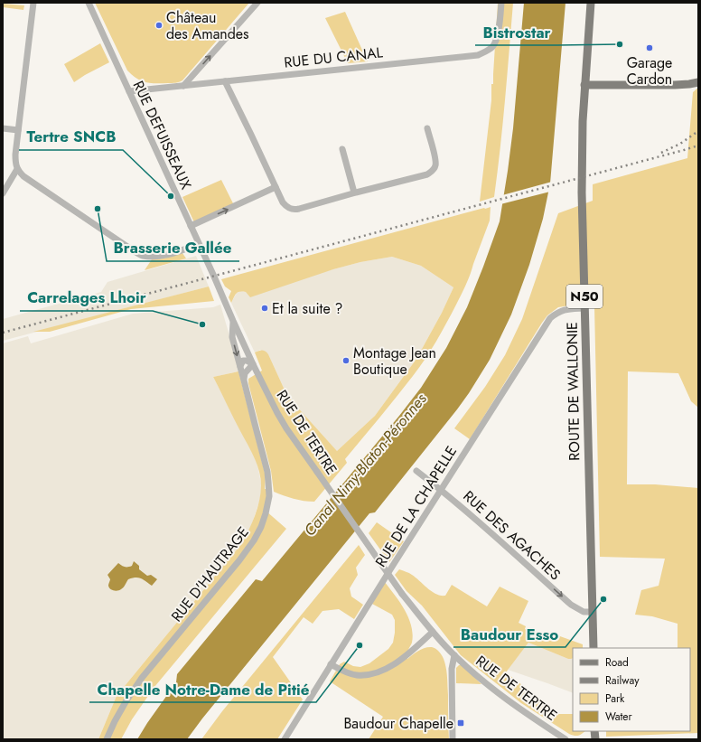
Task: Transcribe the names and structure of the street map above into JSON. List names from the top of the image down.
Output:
{
  "streets": {
    "main road": ["N50", "ROUTE DE WALLONIE"],
    "street": [
      "RUE DU CANAL",
      "RUE DEFUISSEAUX",
      "RUE DE TERTRE",
      "RUE DE LA CHAPELLE",
      "RUE DES AGACHES",
      "RUE D'HAUTRAGE"
    ]
  },
  "crossings": [
    ["RUE DU CANAL", "RUE DEFUISSEAUX"],
    ["RUE DEFUISSEAUX", "RUE DE TERTRE"],
    ["ROUTE DE WALLONIE", "RUE DE LA CHAPELLE"],
    ["ROUTE DE WALLONIE", "RUE DES AGACHES"],
    ["RUE DE TERTRE", "RUE D'HAUTRAGE"],
    ["RUE DE LA CHAPELLE", "RUE DES AGACHES"]
  ],
  "one_way": ["RUE DES AGACHES"],
  "water": ["Canal Nimy-Blaton-Péronnes"],
  "places": {
    "other": [
      "Château des Amandes",
      "Bistrostar",
      "Garage Cardon",
      "Tertre SNCB",
      "Brasserie Gallée",
      "Et la suite ?",
      "Carrelages Lhoir",
      "Montage Jean Boutique",
      "Baudour Esso",
      "Chapelle Notre-Dame de Pitié"
    ],
    "transit": ["Baudour Chapelle"]
  },
  "legend": [
    "Road",
    "Railway",
    "Park",
    "Water"
  ]
}
